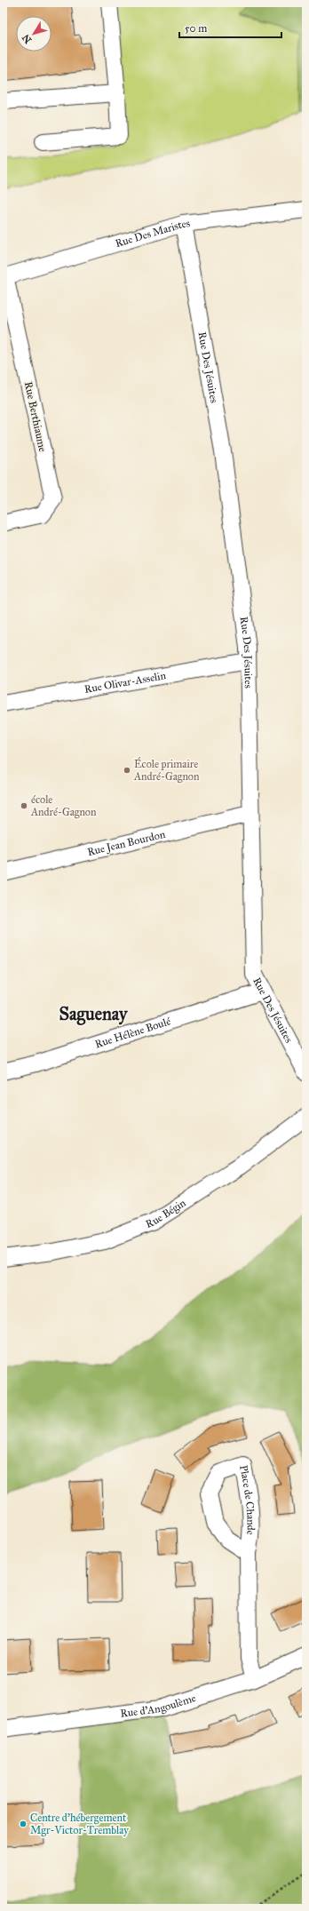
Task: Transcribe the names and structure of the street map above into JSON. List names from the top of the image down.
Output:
{
  "streets": {
    "street": [
      "Rue Des Maristes",
      "Rue Des Jésuites",
      "Rue Berthiaume",
      "Rue Olivar-Asselin",
      "Rue Jean Bourdon",
      "Rue Hélène Boulé",
      "Rue Bégin",
      "Place de Chande",
      "Rue d'Angoulème"
    ]
  },
  "crossings": [
    ["Rue Des Maristes", "Rue Des Jésuites"],
    ["Rue Des Maristes", "Rue Berthiaume"],
    ["Rue Des Jésuites", "Rue Olivar-Asselin"],
    ["Rue Des Jésuites", "Rue Jean Bourdon"],
    ["Rue Des Jésuites", "Rue Hélène Boulé"],
    ["Place de Chande", "Rue d'Angoulème"]
  ],
  "districts": ["Saguenay"],
  "places": ["École primaire André-Gagnon", "école André-Gagnon", "Centre d'hébergement Mgr-Victor-Tremblay"],
  "scale_bar": "50 m",
  "north": "bottom left"
}
